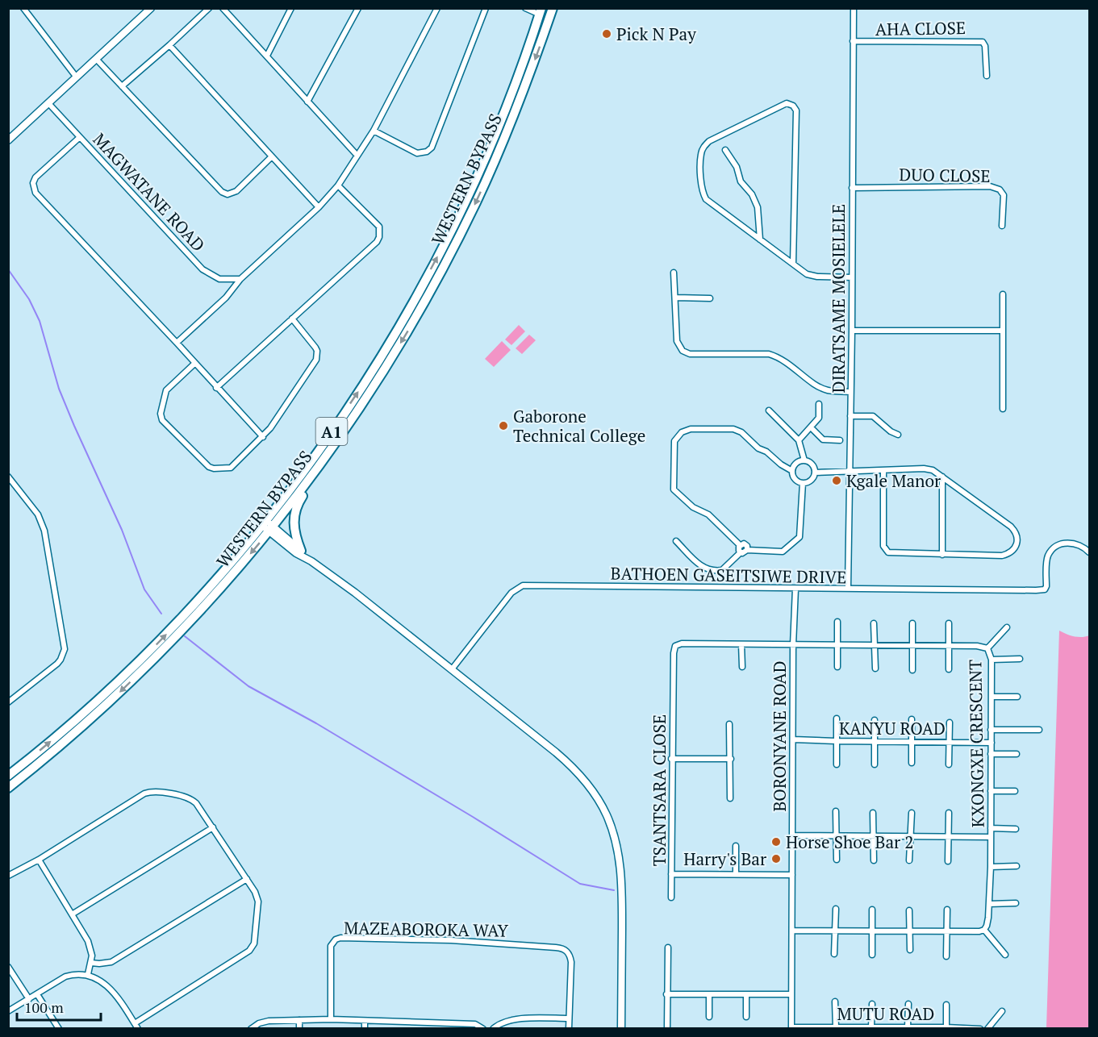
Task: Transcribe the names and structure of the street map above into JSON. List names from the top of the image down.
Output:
{
  "streets": {
    "highway": ["WESTERN BYPASS", "A1"],
    "street": [
      "AHA CLOSE",
      "DUO CLOSE",
      "MAGWATANE ROAD",
      "DIRATSAME MOSIELELE",
      "BATHOEN GASEITSIWE DRIVE",
      "KANYU ROAD",
      "BORONYANE ROAD",
      "KXONGXE CRESCENT",
      "TSANTSARA CLOSE",
      "MAZEABOROKA WAY",
      "MUTU ROAD"
    ]
  },
  "crossings": [
    ["AHA CLOSE", "DIRATSAME MOSIELELE"],
    ["DUO CLOSE", "DIRATSAME MOSIELELE"],
    ["DIRATSAME MOSIELELE", "BATHOEN GASEITSIWE DRIVE"],
    ["BATHOEN GASEITSIWE DRIVE", "BORONYANE ROAD"],
    ["KANYU ROAD", "BORONYANE ROAD"],
    ["KANYU ROAD", "KXONGXE CRESCENT"],
    ["BORONYANE ROAD", "KXONGXE CRESCENT"],
    ["BORONYANE ROAD", "TSANTSARA CLOSE"],
    ["BORONYANE ROAD", "MUTU ROAD"],
    ["KXONGXE CRESCENT", "TSANTSARA CLOSE"]
  ],
  "places": [
    "Pick N Pay",
    "Gaborone Technical College",
    "Kgale Manor",
    "Horse Shoe Bar 2",
    "Harry's Bar"
  ],
  "scale_bar": "100 m"
}
